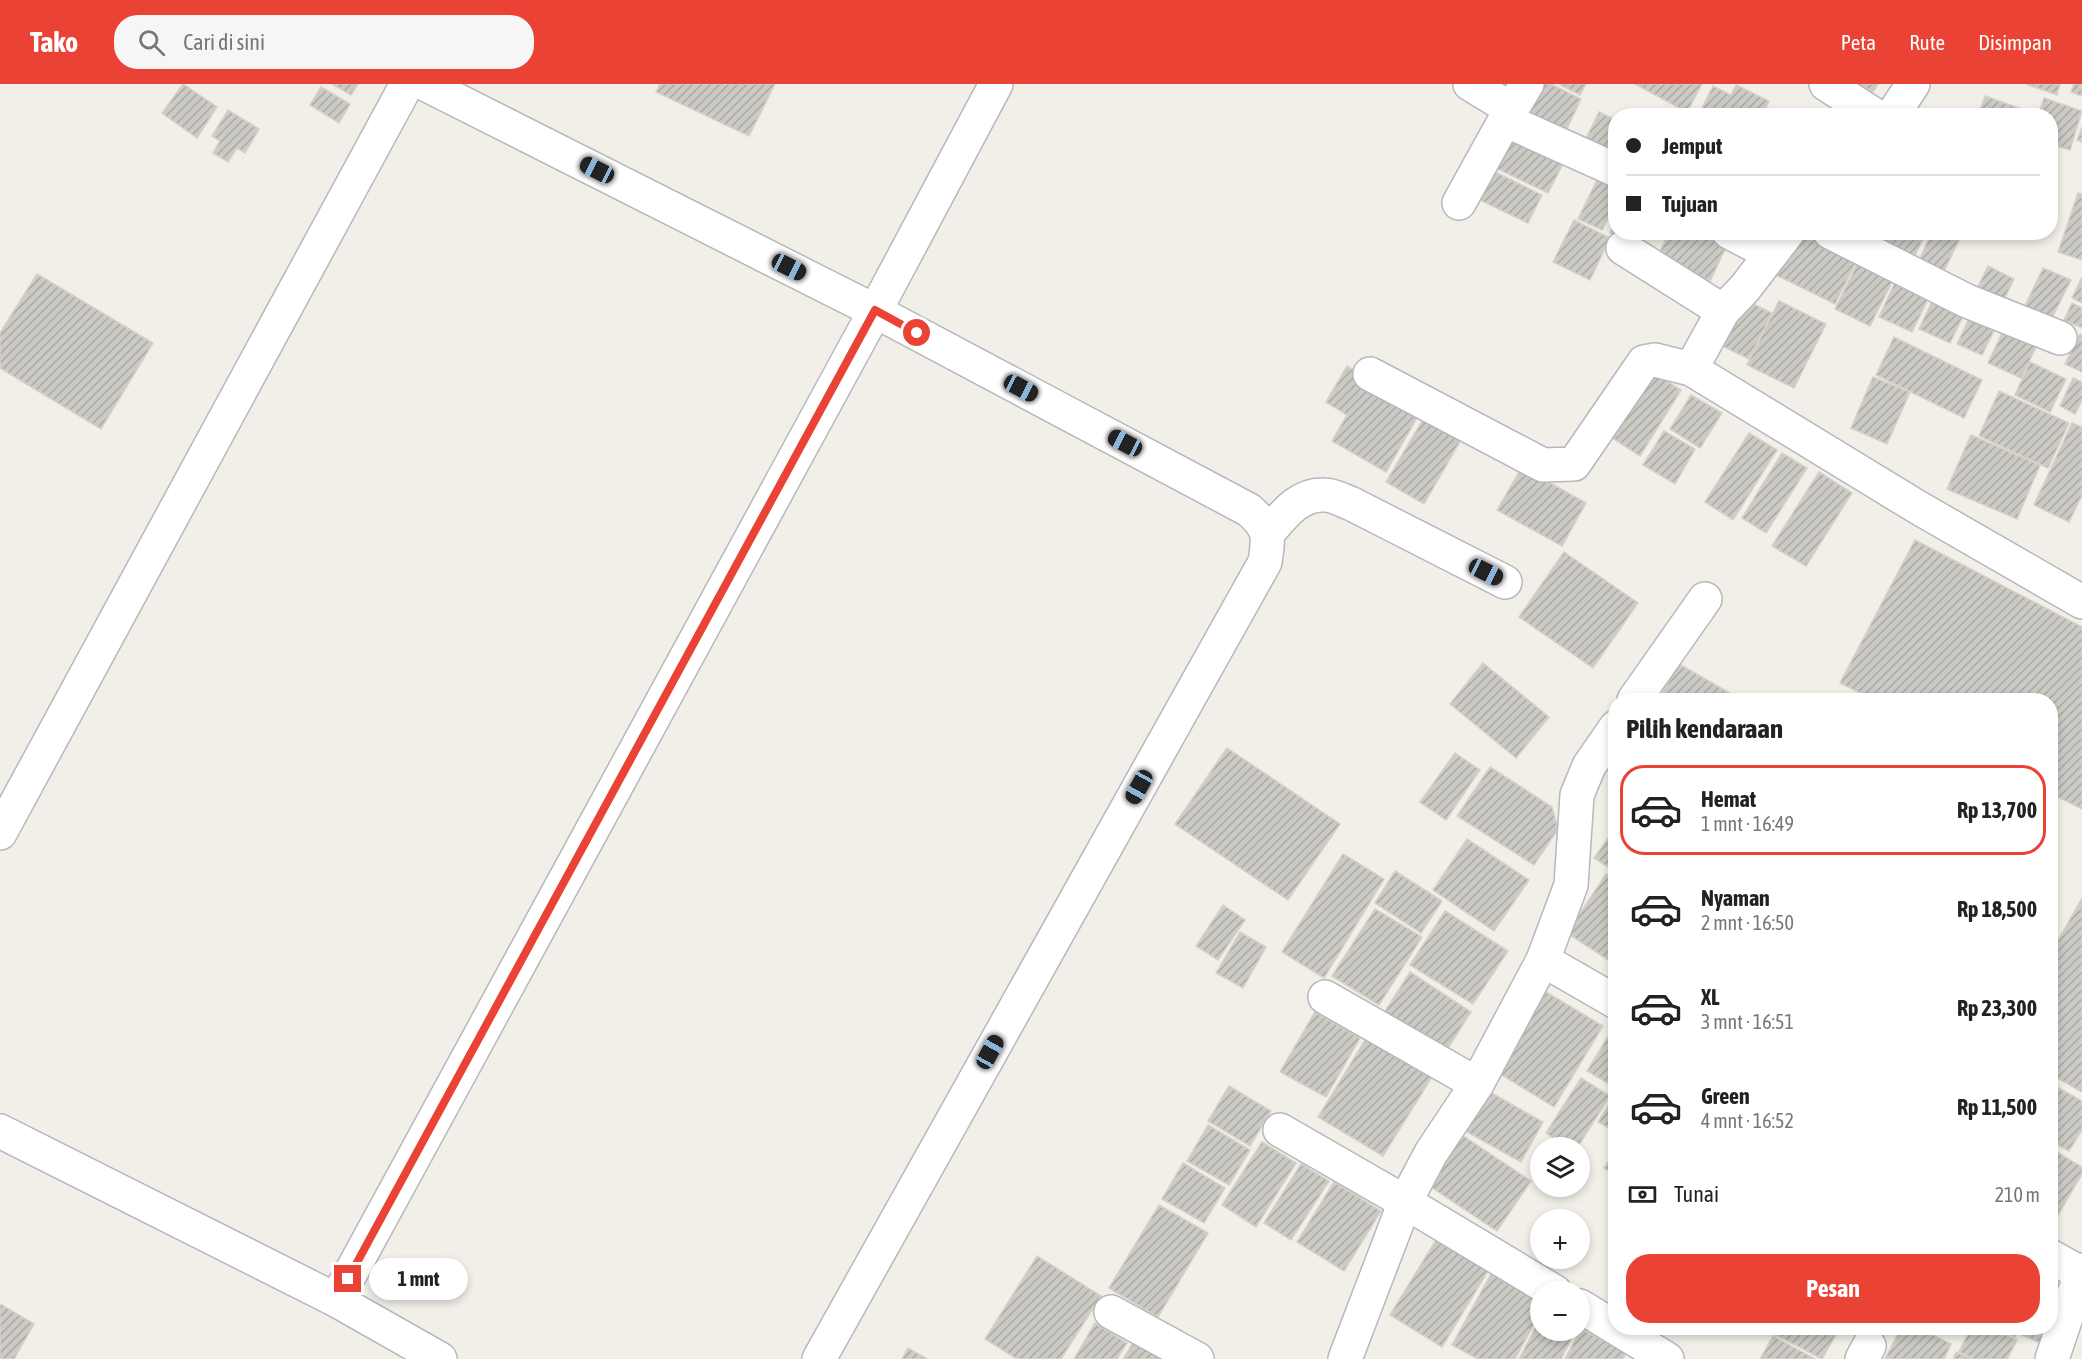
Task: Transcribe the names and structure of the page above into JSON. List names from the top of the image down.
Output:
{
  "page": {
    "header": "Tako",
    "search": "Cari di sini",
    "nav": ["Peta", "Rute", "Disimpan"],
    "banner": ["Jemput", "Tujuan"],
    "heading": "Pilih kendaraan",
    "list": [
      {
        "name": "Hemat",
        "note": "1 mnt · 16:49",
        "value": "Rp 13,700"
      },
      {
        "name": "Nyaman",
        "note": "2 mnt · 16:50",
        "value": "Rp 18,500"
      },
      {
        "name": "XL",
        "note": "3 mnt · 16:51",
        "value": "Rp 23,300"
      },
      {
        "name": "Green",
        "note": "4 mnt · 16:52",
        "value": "Rp 11,500"
      }
    ],
    "map_buttons": ["+", "−"],
    "pay": ["Tunai", "210 m"],
    "buttons": "Pesan",
    "bubble": "1 mnt"
  }
}
